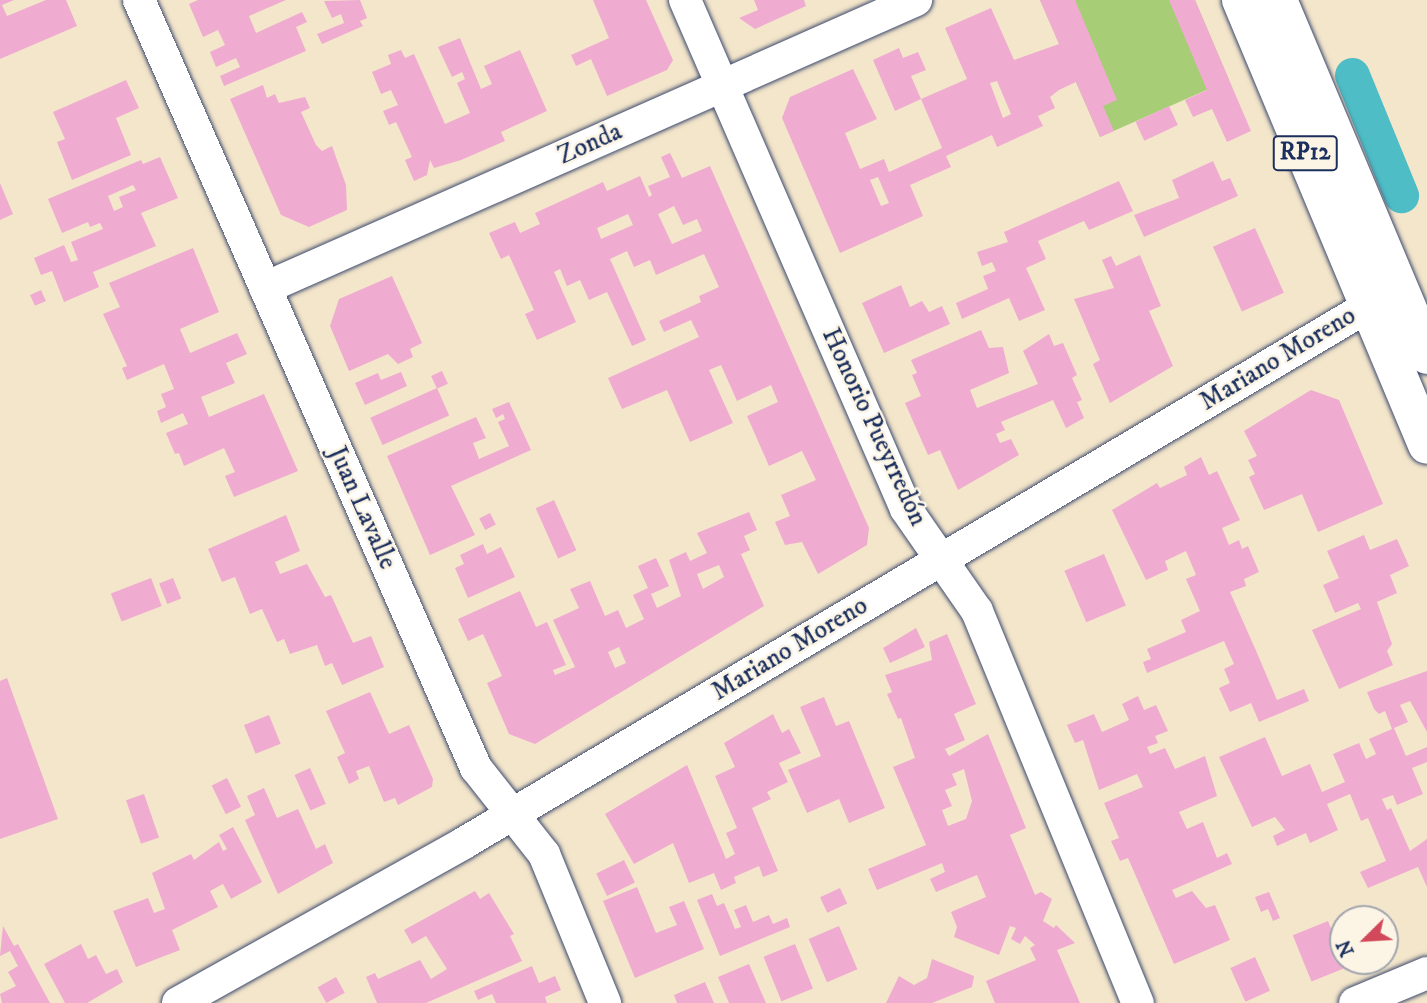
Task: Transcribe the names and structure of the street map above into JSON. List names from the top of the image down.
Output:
{
  "streets": {
    "main road": ["RP12"],
    "street": [
      "Zonda",
      "Mariano Moreno",
      "Honorio Pueyrredón",
      "Juan Lavalle"
    ]
  },
  "crossings": [
    ["Zonda", "Honorio Pueyrredón"],
    ["Zonda", "Juan Lavalle"],
    ["RP12", "Mariano Moreno"],
    ["Mariano Moreno", "Honorio Pueyrredón"],
    ["Mariano Moreno", "Juan Lavalle"]
  ],
  "north": "bottom left"
}
